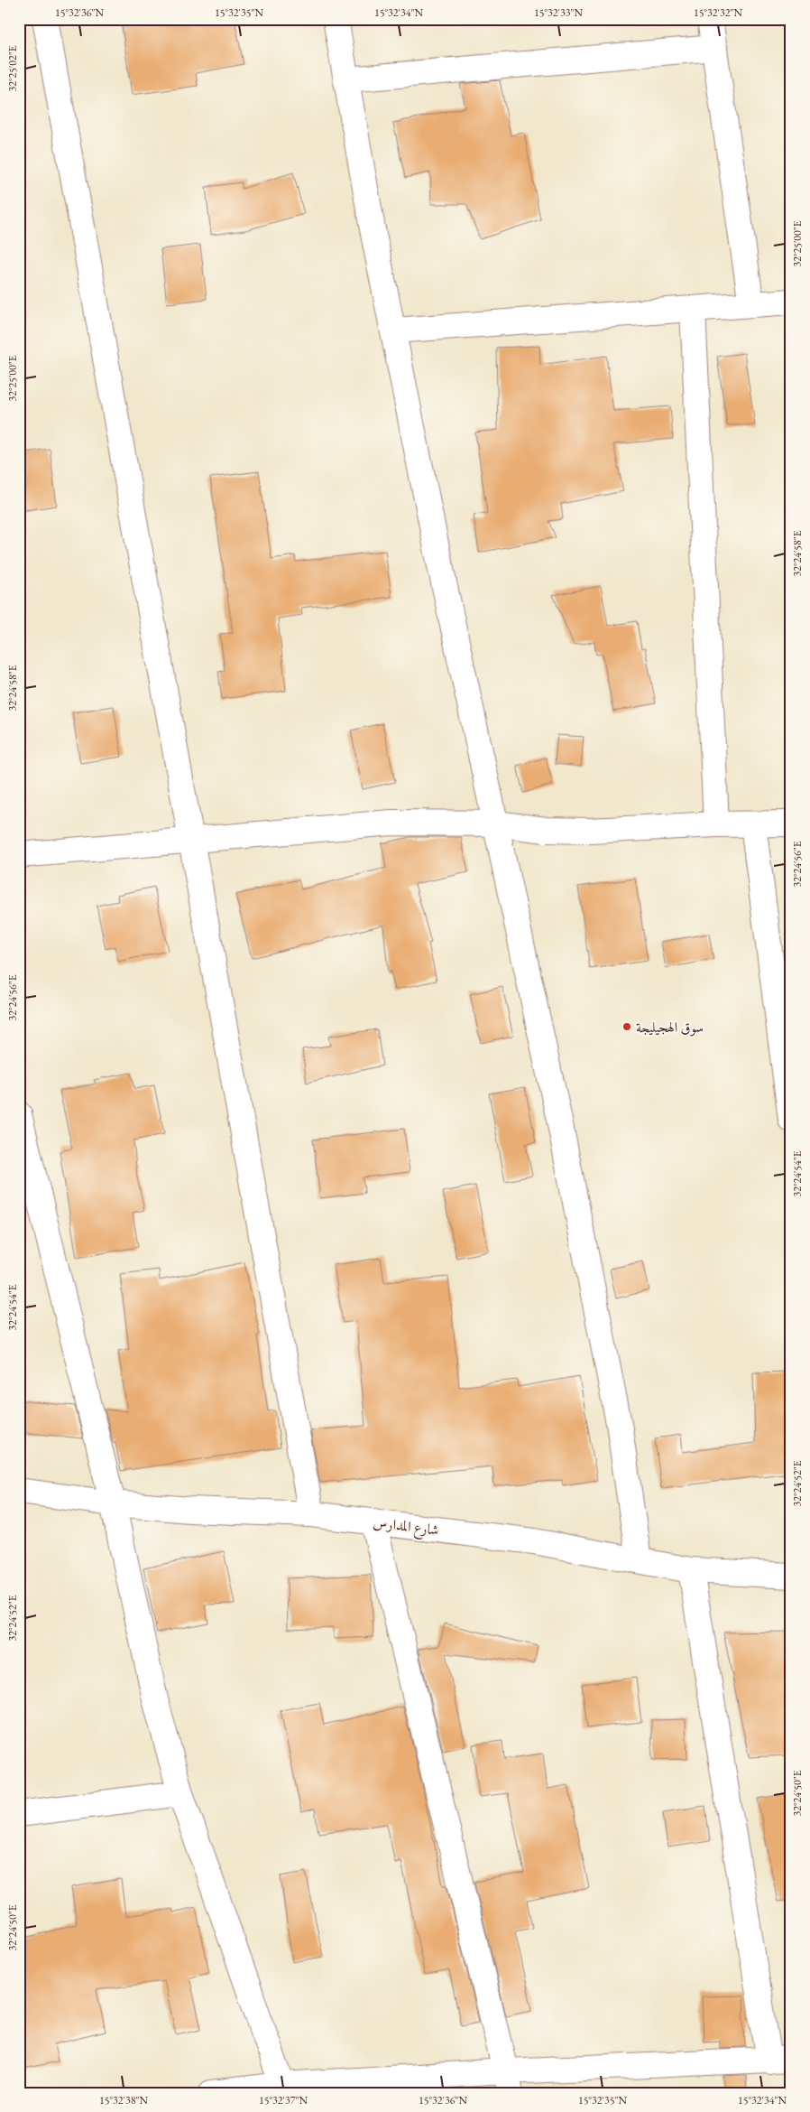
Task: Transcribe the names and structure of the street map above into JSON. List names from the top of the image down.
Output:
{
  "streets": {
    "street": ["شارع المدارس"]
  },
  "places": ["سوق الهجيليجة"],
  "coordinates": [
    "15°32'36\"N",
    "15°32'35\"N",
    "15°32'34\"N",
    "15°32'33\"N",
    "15°32'32\"N",
    "32°25'02\"E",
    "32°25'00\"E",
    "32°24'58\"E",
    "32°24'56\"E",
    "32°24'54\"E",
    "32°24'52\"E",
    "32°24'50\"E",
    "15°32'38\"N",
    "15°32'37\"N"
  ]
}
